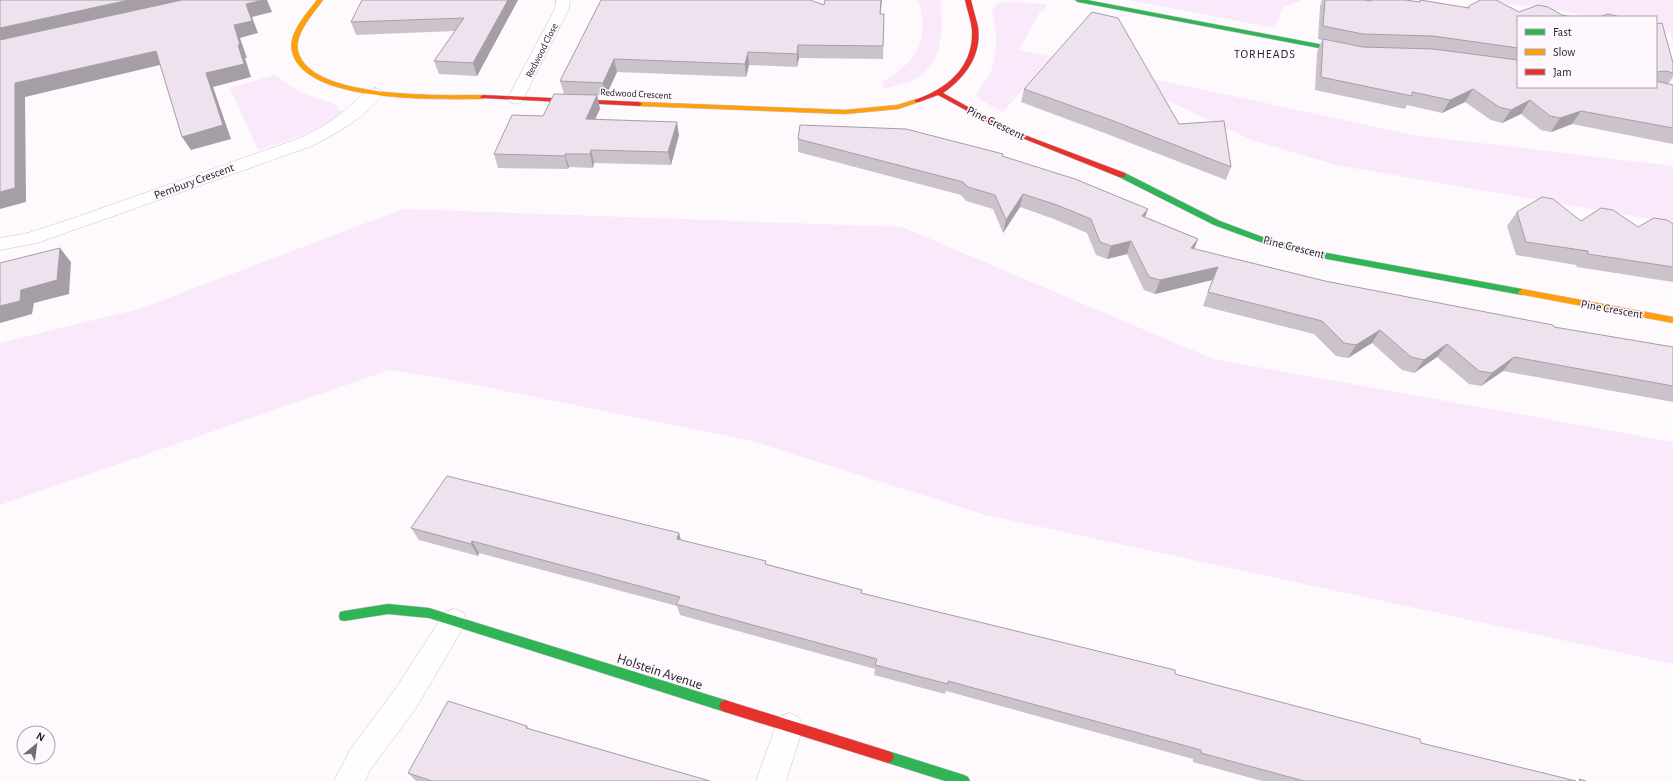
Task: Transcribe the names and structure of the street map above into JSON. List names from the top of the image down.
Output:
{
  "streets": {
    "street": [
      "Redwood Close",
      "Redwood Crescent",
      "Pine Crescent",
      "Pembury Crescent",
      "Holstein Avenue"
    ]
  },
  "crossings": [
    ["Redwood Close", "Redwood Crescent"],
    ["Redwood Crescent", "Pine Crescent"],
    ["Redwood Crescent", "Pembury Crescent"]
  ],
  "districts": ["TORHEADS"],
  "legend": ["Fast", "Slow", "Jam"],
  "north": "top right"
}
